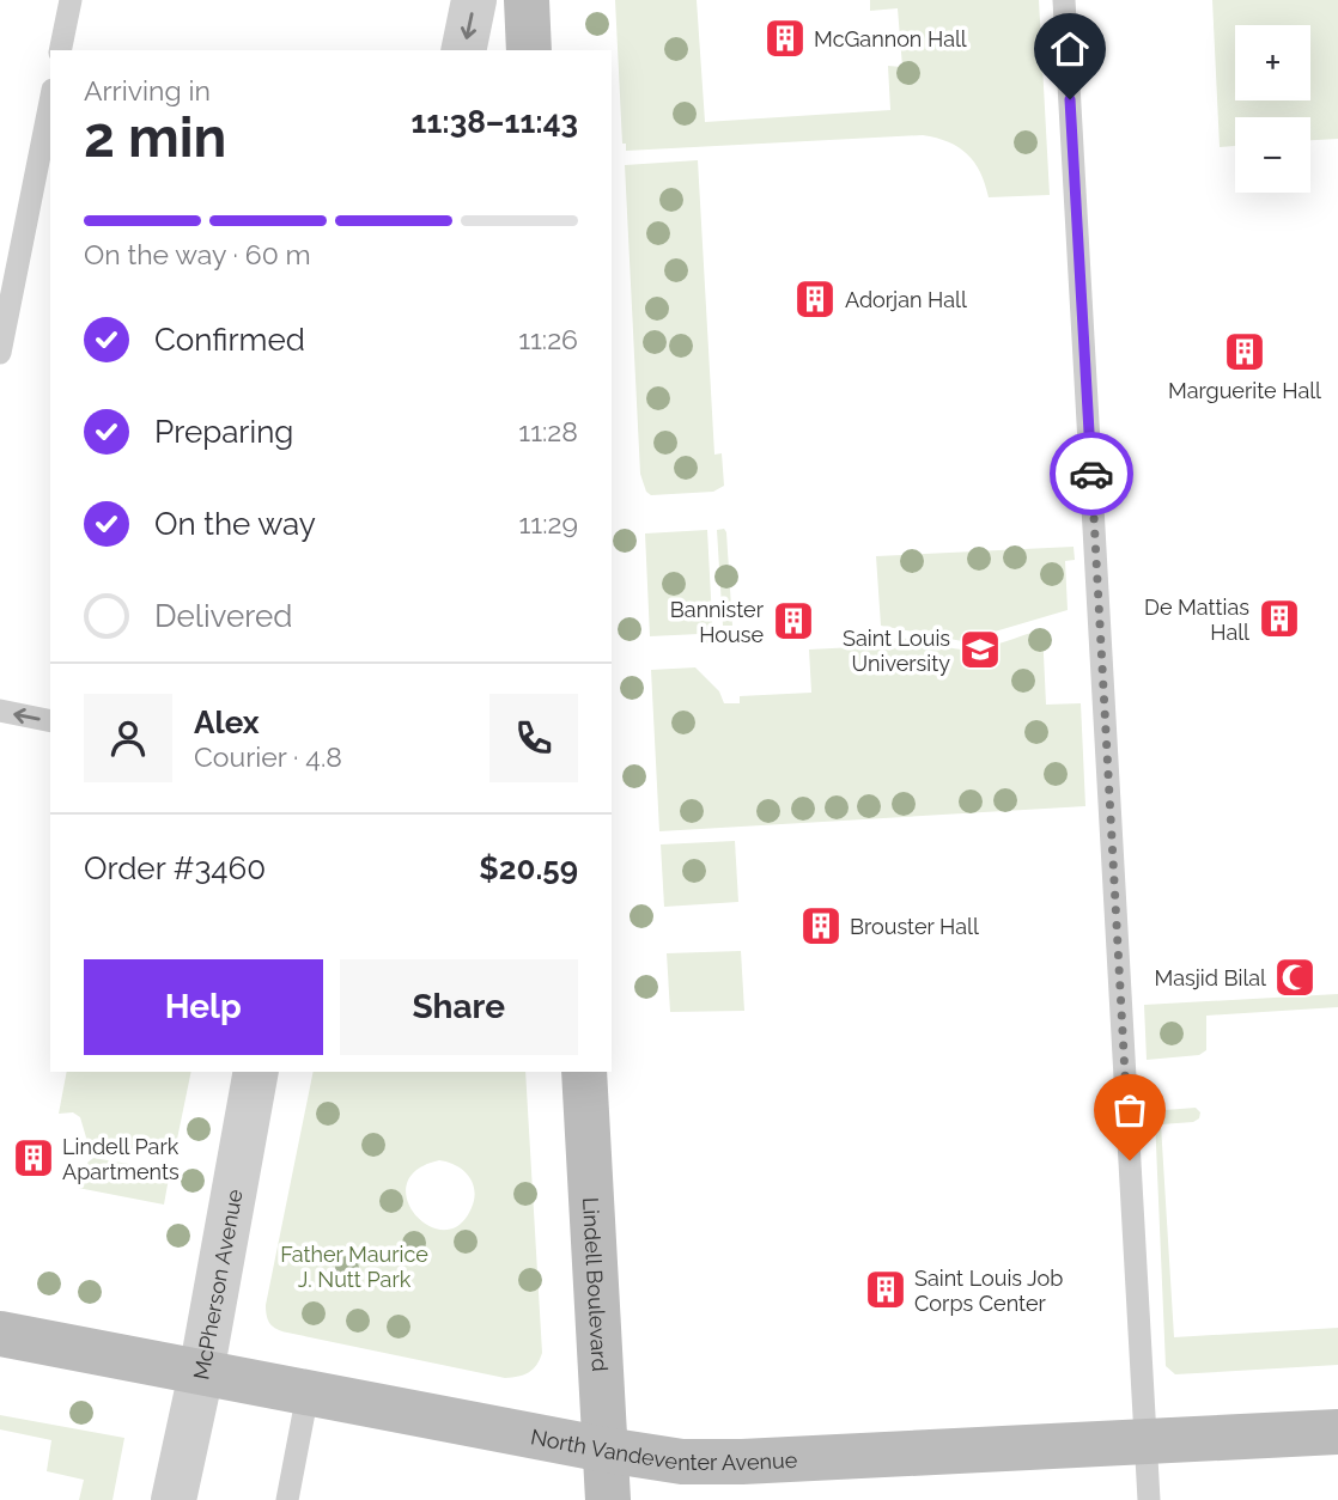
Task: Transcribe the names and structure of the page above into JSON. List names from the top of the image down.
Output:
{
  "streets": {
    "main road": ["Lindell Boulevard", "North Vandeventer Avenue"],
    "street": ["McPherson Avenue"]
  },
  "crossings": [
    ["Lindell Boulevard", "North Vandeventer Avenue"],
    ["McPherson Avenue", "North Vandeventer Avenue"]
  ],
  "parks": ["Father Maurice J. Nutt Park"],
  "places": {
    "building": [
      "McGannon Hall",
      "Adorjan Hall",
      "Marguerite Hall",
      "De Mattias Hall",
      "Bannister House",
      "Brouster Hall",
      "Lindell Park Apartments",
      "Saint Louis Job Corps Center"
    ],
    "school or university": ["Saint Louis University"],
    "mosque": ["Masjid Bilal"]
  },
  "page": {
    "map_buttons": ["+", "−"],
    "heading": ["2 min", "Arriving in", "11:38–11:43"],
    "panel": [
      "Alex",
      "Courier · 4.8",
      "Order #3460",
      "$20.59"
    ],
    "bar": "On the way · 60 m",
    "list": [
      ["Confirmed", "11:26"],
      ["Preparing", "11:28"],
      ["On the way", "11:29"],
      "Delivered"
    ],
    "buttons": ["Help", "Share"]
  }
}
